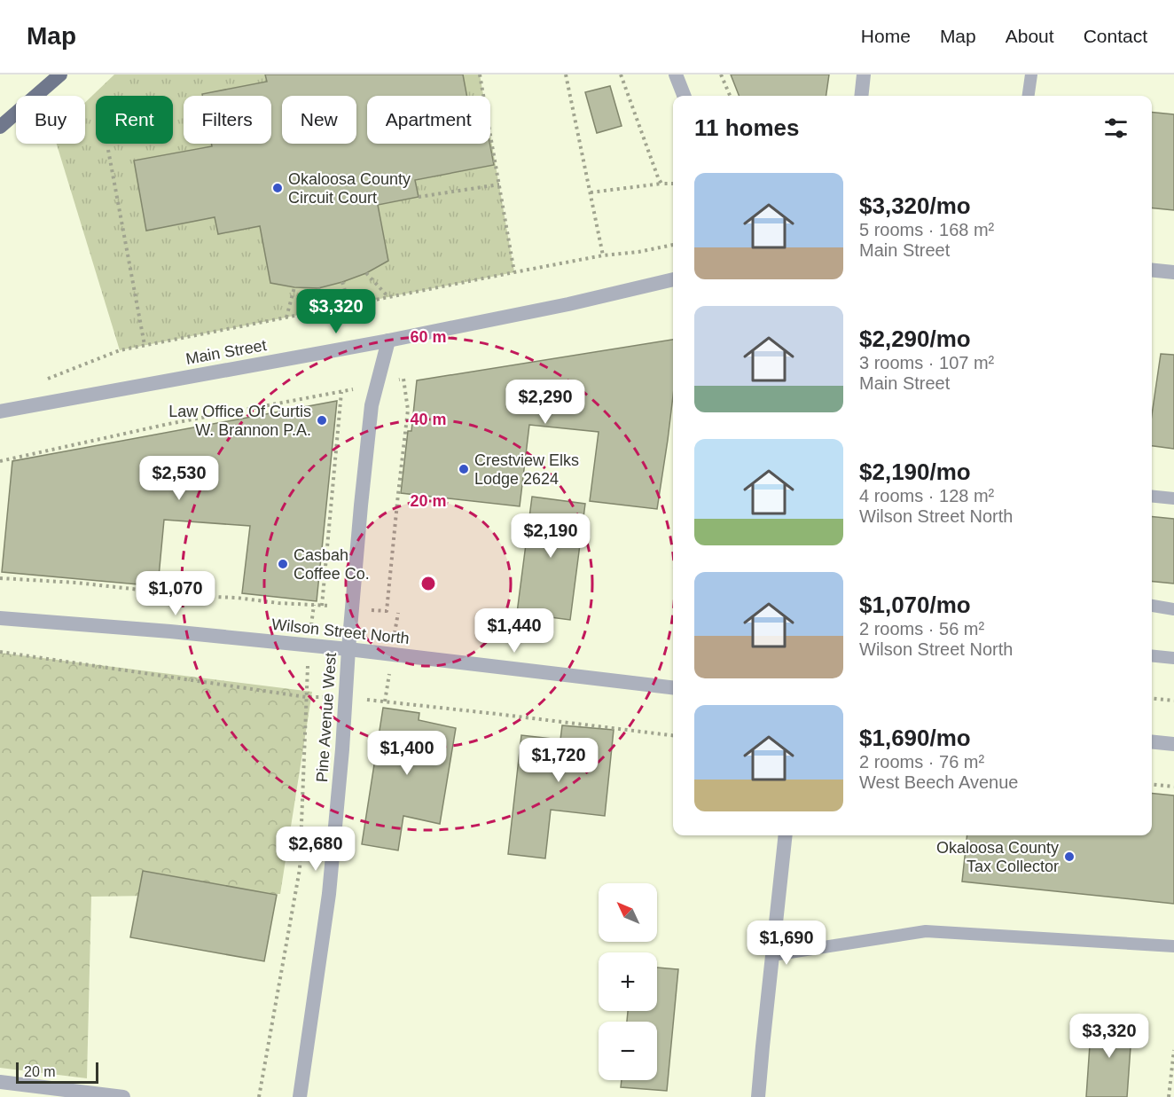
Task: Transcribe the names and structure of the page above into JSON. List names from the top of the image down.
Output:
{
  "streets": {
    "street": ["Main Street", "Wilson Street North", "Pine Avenue West"]
  },
  "crossings": [
    ["Main Street", "Pine Avenue West"],
    ["Wilson Street North", "Pine Avenue West"]
  ],
  "places": [
    "Okaloosa County Circuit Court",
    "Law Office Of Curtis W. Brannon P.A.",
    "Crestview Elks Lodge 2624",
    "Casbah Coffee Co.",
    "Okaloosa County Tax Collector"
  ],
  "scale_bar": "20 m",
  "north": "top left",
  "page": {
    "header": "Map",
    "nav": [
      "Home",
      "Map",
      "About",
      "Contact"
    ],
    "chip": [
      "Buy",
      "Rent",
      "Filters",
      "New",
      "Apartment"
    ],
    "heading": "11 homes",
    "list": [
      {
        "name": "$3,320/mo",
        "note": "5 rooms · 168 m² · Main Street"
      },
      {
        "name": "$2,290/mo",
        "note": "3 rooms · 107 m² · Main Street"
      },
      {
        "name": "$2,190/mo",
        "note": "4 rooms · 128 m² · Wilson Street North"
      },
      {
        "name": "$1,070/mo",
        "note": "2 rooms · 56 m² · Wilson Street North"
      },
      {
        "name": "$1,690/mo",
        "note": "2 rooms · 76 m² · West Beech Avenue"
      }
    ],
    "price": [
      "$3,320",
      "$2,290",
      "$2,530",
      "$2,190",
      "$1,070",
      "$1,440",
      "$1,400",
      "$1,720",
      "$2,680",
      "$1,690",
      "$3,320"
    ],
    "map_buttons": ["+", "−"],
    "scale": "20 m"
  },
  "rings": ["60 m", "40 m", "20 m"]
}
